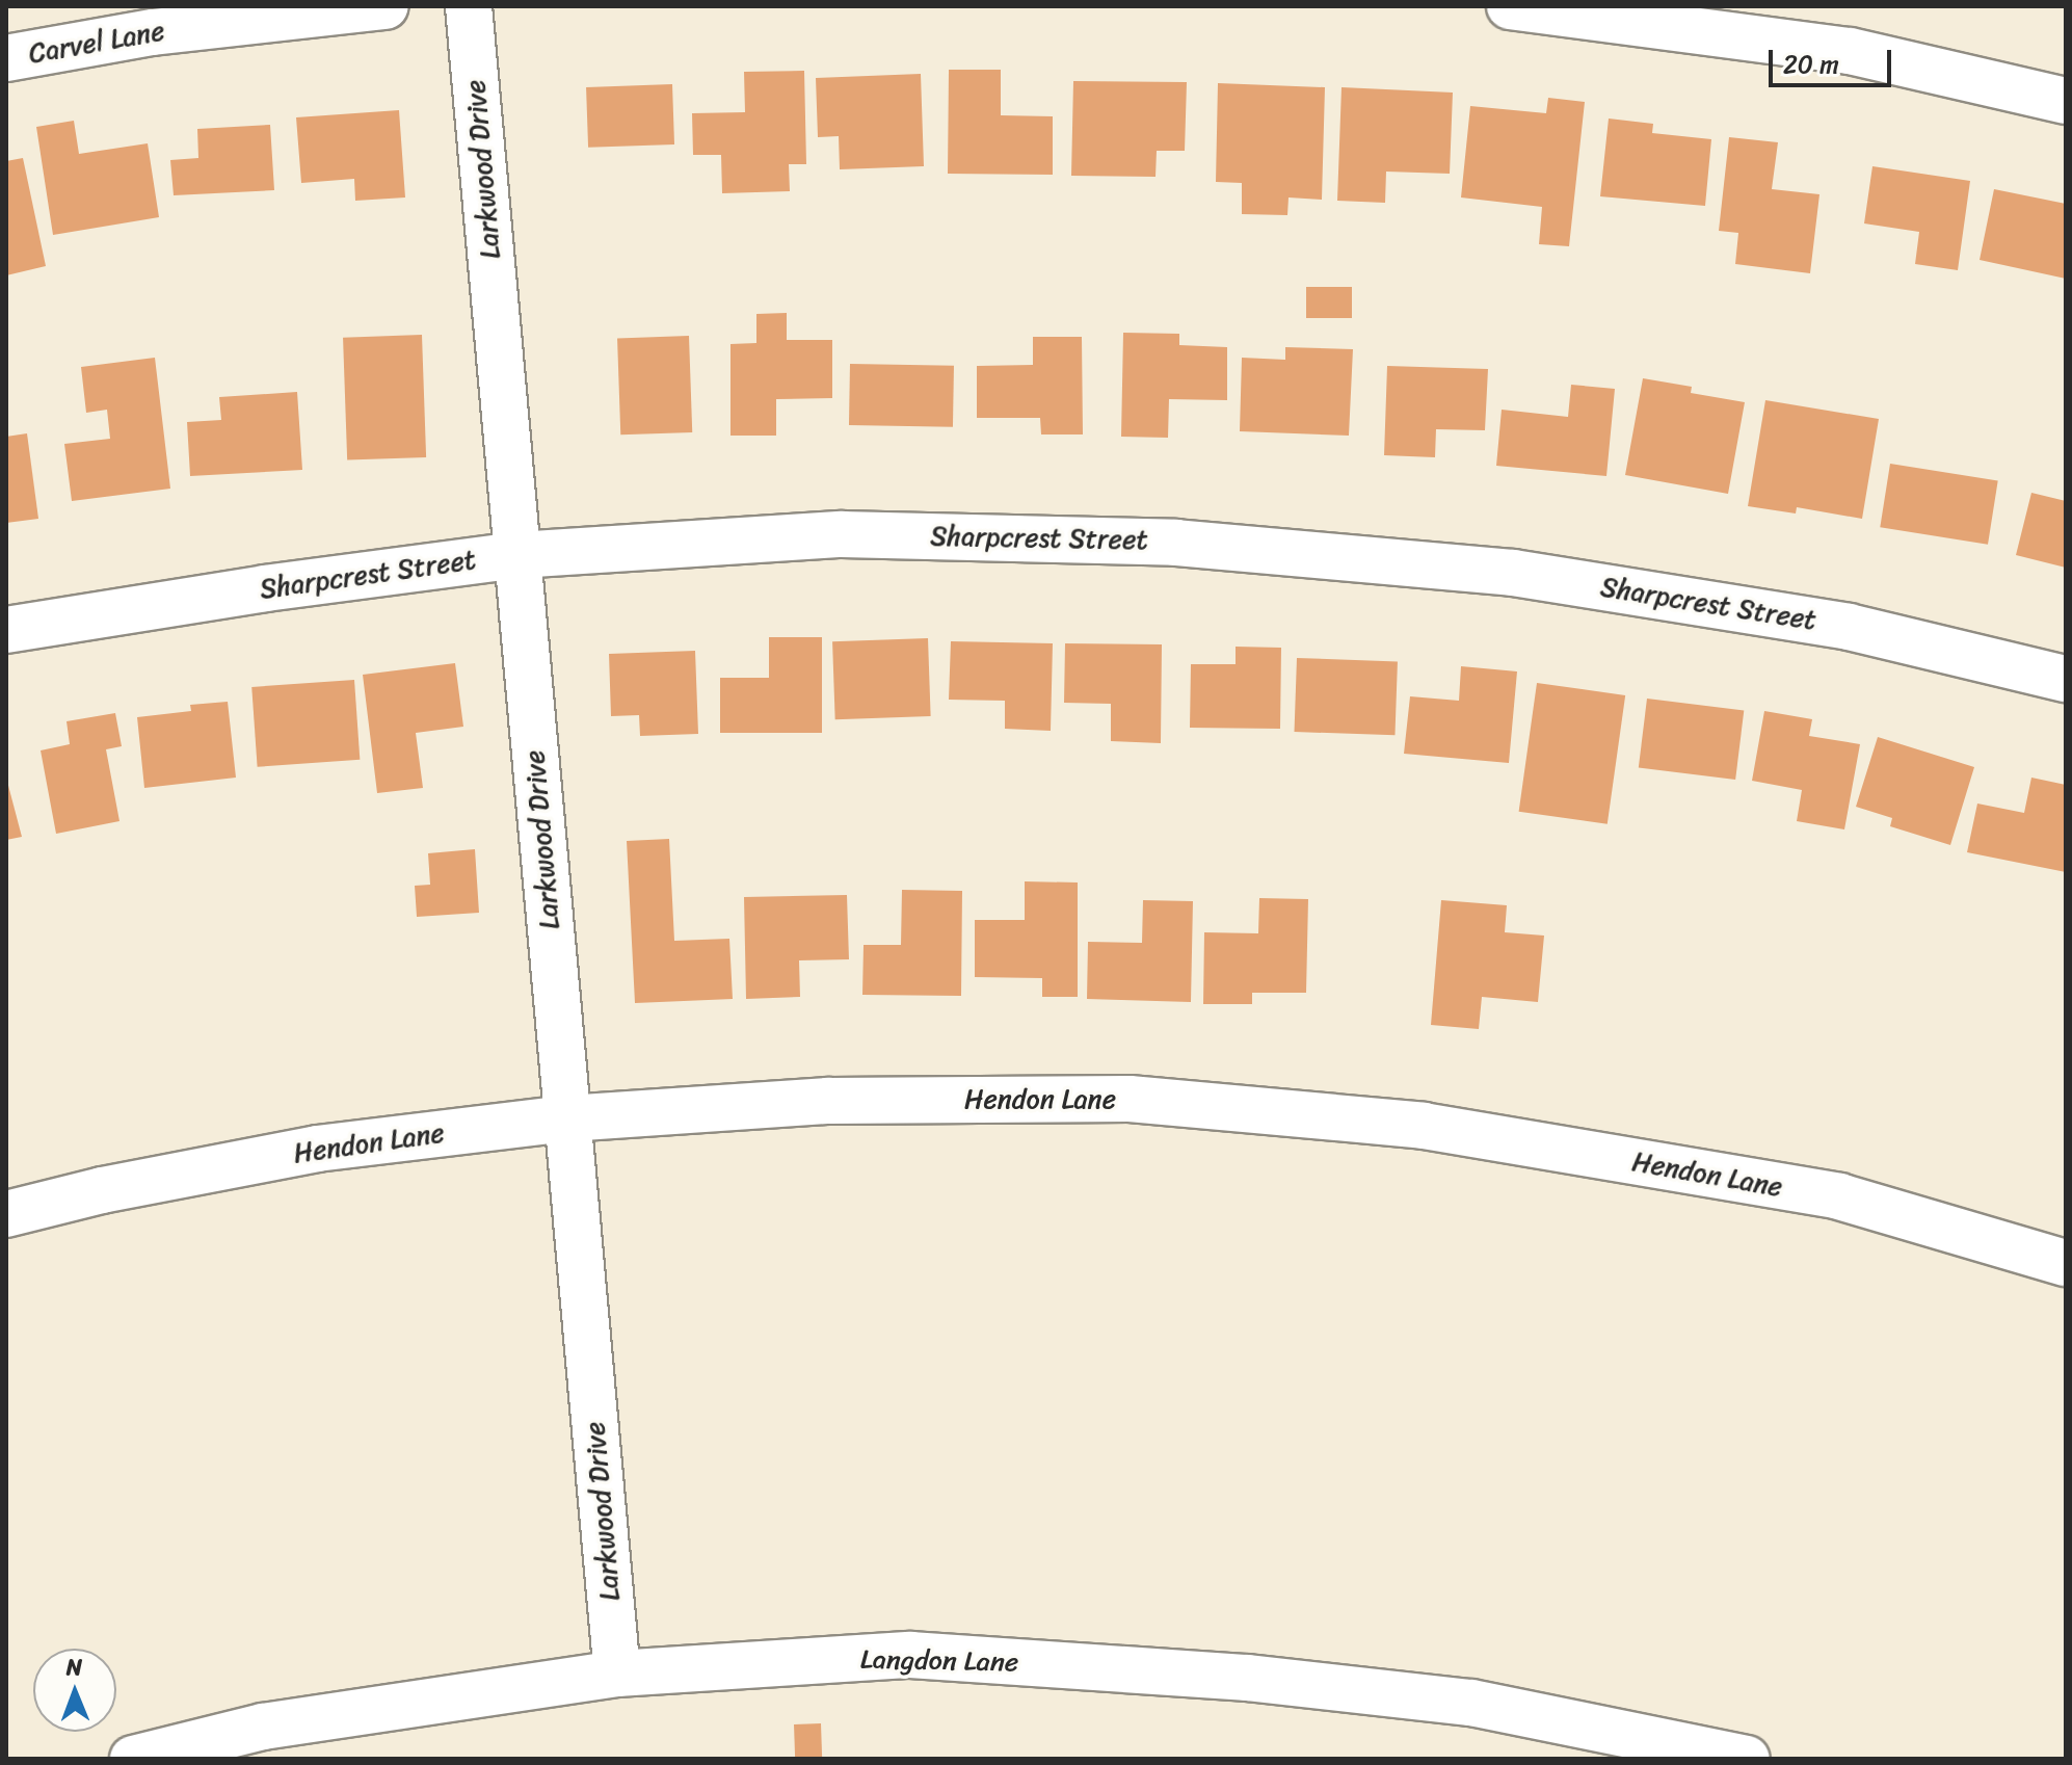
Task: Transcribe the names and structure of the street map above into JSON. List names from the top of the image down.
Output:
{
  "streets": {
    "street": [
      "Carvel Lane",
      "Larkwood Drive",
      "Sharpcrest Street",
      "Hendon Lane",
      "Langdon Lane"
    ]
  },
  "crossings": [
    ["Larkwood Drive", "Sharpcrest Street"],
    ["Larkwood Drive", "Hendon Lane"],
    ["Larkwood Drive", "Langdon Lane"]
  ],
  "scale_bar": "20 m",
  "north": "top"
}
